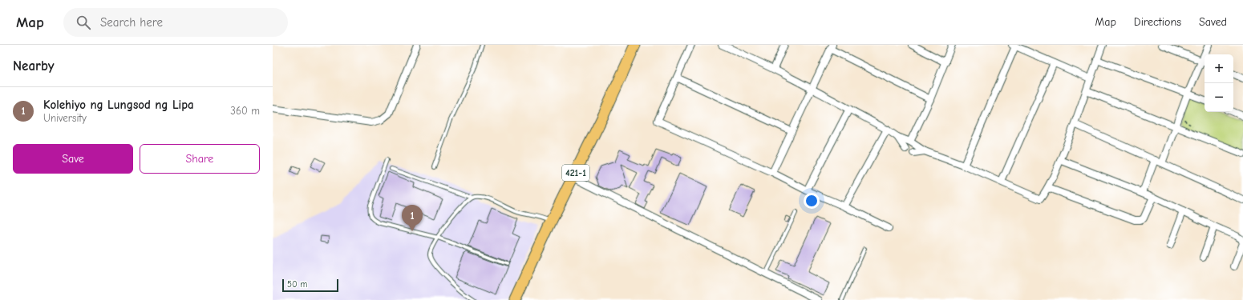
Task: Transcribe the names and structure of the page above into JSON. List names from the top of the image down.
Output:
{
  "streets": {
    "main road": ["421-1"]
  },
  "scale_bar": "50 m",
  "page": {
    "header": "Map",
    "search": "Search here",
    "nav": ["Map", "Directions", "Saved"],
    "heading": "Nearby",
    "map_buttons": ["+", "−"],
    "list": [
      {
        "mark": "1",
        "name": "Kolehiyo ng Lungsod ng Lipa",
        "note": "University",
        "value": "360 m"
      }
    ],
    "buttons": ["Save", "Share"],
    "pins": "1",
    "scale": "50 m"
  }
}
